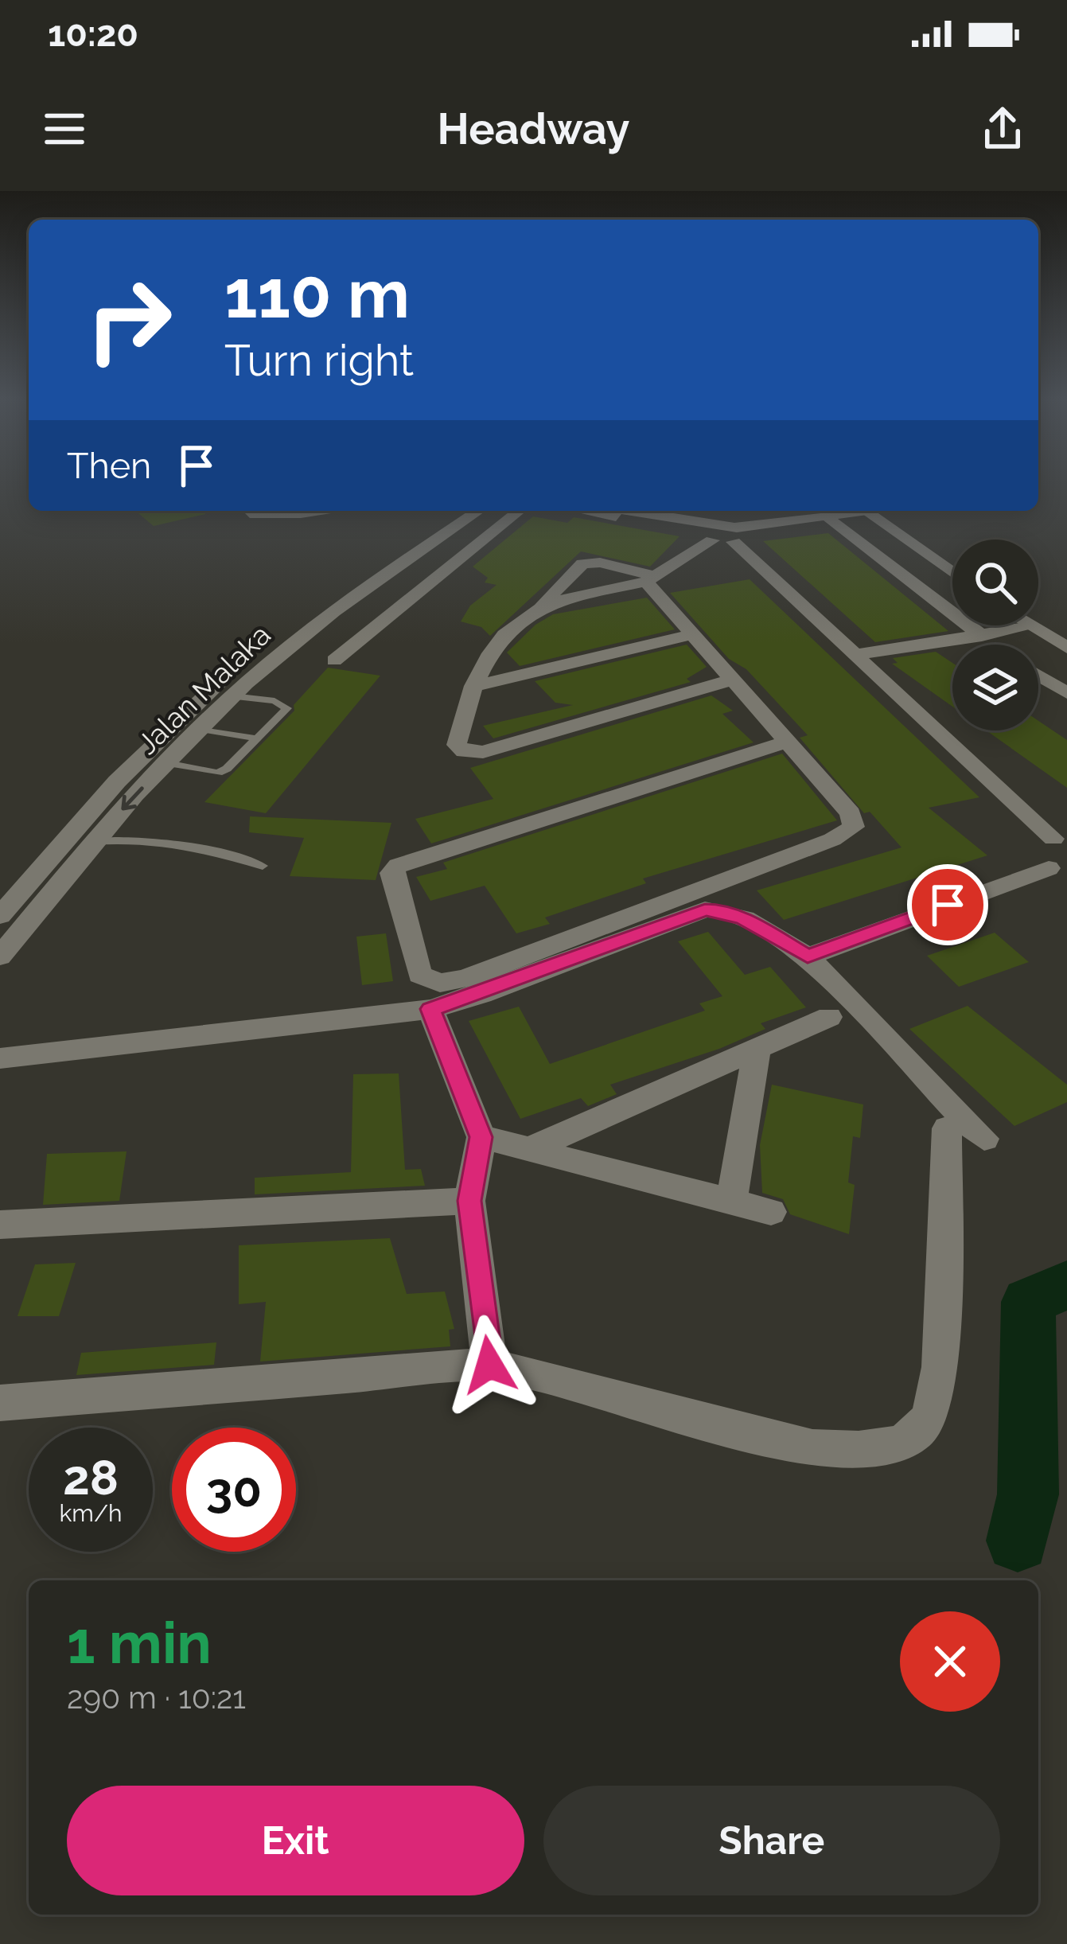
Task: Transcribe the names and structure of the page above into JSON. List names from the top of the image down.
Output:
{
  "streets": {
    "street": ["Jalan Malaka"]
  },
  "page": {
    "status": "10:20",
    "header": "Headway",
    "turn": ["110 m", "Turn right"],
    "then": "Then",
    "speed": "28 km/h",
    "limit": "30",
    "heading": ["1 min", "290 m · 10:21"],
    "buttons": ["Exit", "Share"]
  }
}
